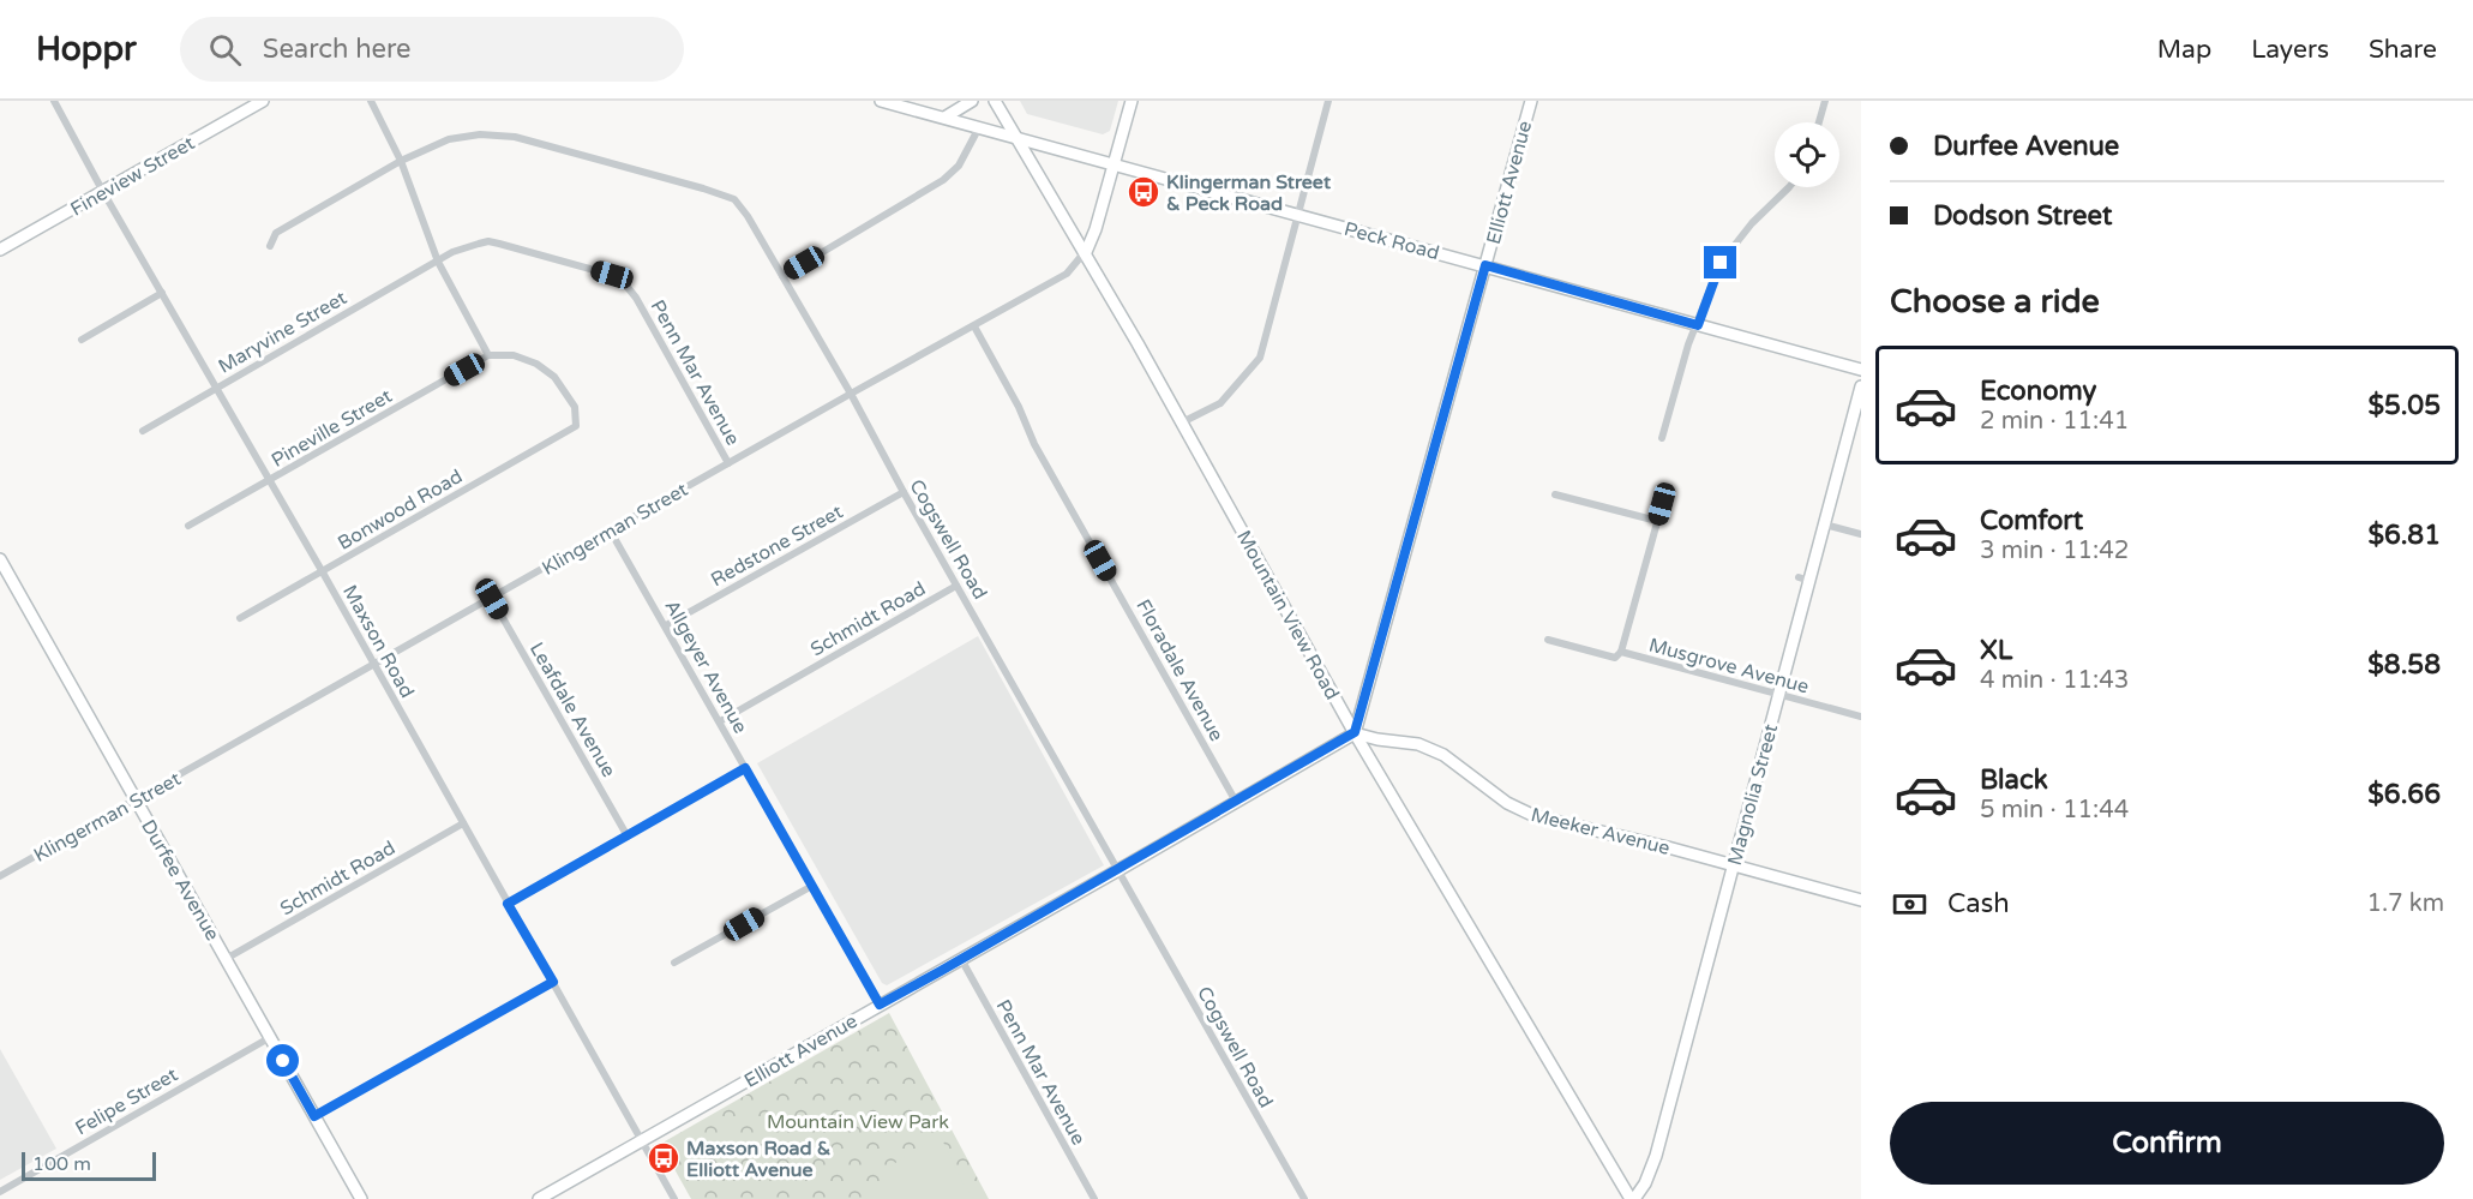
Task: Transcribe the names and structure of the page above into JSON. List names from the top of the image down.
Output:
{
  "streets": {
    "street": [
      "Fineview Street",
      "Elliott Avenue",
      "Peck Road",
      "Maryvine Street",
      "Penn Mar Avenue",
      "Pineville Street",
      "Bonwood Road",
      "Klingerman Street",
      "Cogswell Road",
      "Redstone Street",
      "Mountain View Road",
      "Schmidt Road",
      "Maxson Road",
      "Musgrove Avenue",
      "Allgeyer Avenue",
      "Floradale Avenue",
      "Leafdale Avenue",
      "Magnolia Street",
      "Meeker Avenue",
      "Durfee Avenue",
      "Felipe Street"
    ]
  },
  "crossings": [
    ["Fineview Street", "Maxson Road"],
    ["Elliott Avenue", "Peck Road"],
    ["Elliott Avenue", "Penn Mar Avenue"],
    ["Elliott Avenue", "Cogswell Road"],
    ["Elliott Avenue", "Mountain View Road"],
    ["Elliott Avenue", "Maxson Road"],
    ["Elliott Avenue", "Allgeyer Avenue"],
    ["Elliott Avenue", "Floradale Avenue"],
    ["Elliott Avenue", "Meeker Avenue"],
    ["Peck Road", "Klingerman Street"],
    ["Peck Road", "Mountain View Road"],
    ["Maryvine Street", "Penn Mar Avenue"],
    ["Maryvine Street", "Maxson Road"],
    ["Penn Mar Avenue", "Klingerman Street"],
    ["Pineville Street", "Bonwood Road"],
    ["Pineville Street", "Maxson Road"],
    ["Bonwood Road", "Maxson Road"],
    ["Klingerman Street", "Cogswell Road"],
    ["Klingerman Street", "Mountain View Road"],
    ["Klingerman Street", "Maxson Road"],
    ["Klingerman Street", "Allgeyer Avenue"],
    ["Klingerman Street", "Floradale Avenue"],
    ["Klingerman Street", "Leafdale Avenue"],
    ["Klingerman Street", "Durfee Avenue"],
    ["Cogswell Road", "Redstone Street"],
    ["Cogswell Road", "Schmidt Road"],
    ["Redstone Street", "Allgeyer Avenue"],
    ["Mountain View Road", "Magnolia Street"],
    ["Mountain View Road", "Meeker Avenue"],
    ["Schmidt Road", "Maxson Road"],
    ["Schmidt Road", "Allgeyer Avenue"],
    ["Schmidt Road", "Durfee Avenue"],
    ["Musgrove Avenue", "Magnolia Street"],
    ["Magnolia Street", "Meeker Avenue"],
    ["Durfee Avenue", "Felipe Street"]
  ],
  "parks": ["Mountain View Park"],
  "places": {
    "bus stop": ["Klingerman Street & Peck Road", "Maxson Road & Elliott Avenue"]
  },
  "scale_bar": "100 m",
  "page": {
    "header": "Hoppr",
    "search": "Search here",
    "nav": ["Map", "Layers", "Share"],
    "banner": ["Durfee Avenue", "Dodson Street"],
    "heading": "Choose a ride",
    "list": [
      {
        "name": "Economy",
        "note": "2 min · 11:41",
        "value": "$5.05"
      },
      {
        "name": "Comfort",
        "note": "3 min · 11:42",
        "value": "$6.81"
      },
      {
        "name": "XL",
        "note": "4 min · 11:43",
        "value": "$8.58"
      },
      {
        "name": "Black",
        "note": "5 min · 11:44",
        "value": "$6.66"
      }
    ],
    "pay": ["Cash", "1.7 km"],
    "buttons": "Confirm",
    "scale": "100 m"
  }
}
